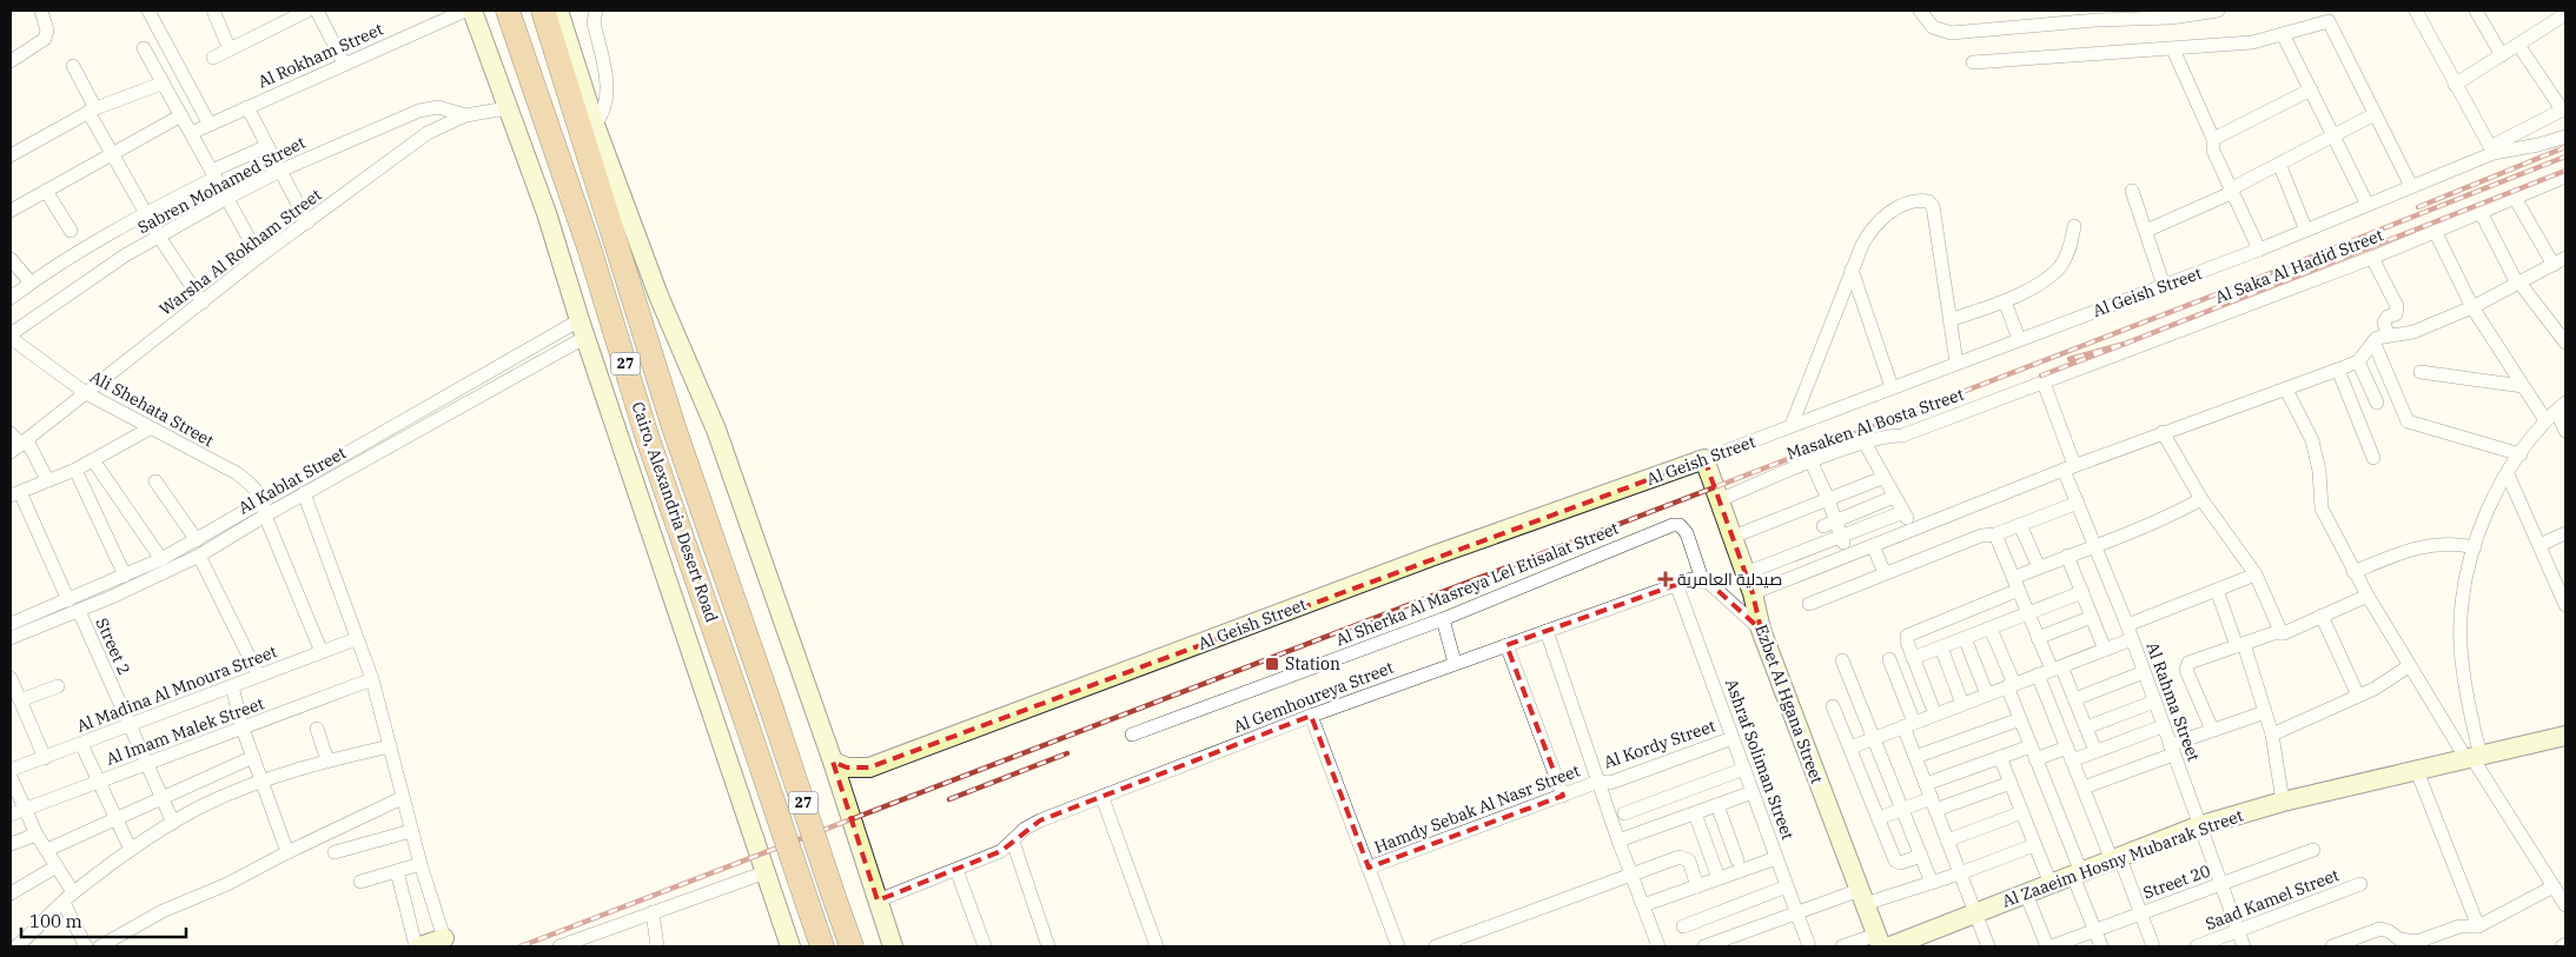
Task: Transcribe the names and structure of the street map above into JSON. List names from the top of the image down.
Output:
{
  "streets": {
    "highway": ["27", "Cairo, Alexandria Desert Road"],
    "street": [
      "Al Rokham Street",
      "Sabren Mohamed Street",
      "Warsha Al Rokham Street",
      "Al Saka Al Hadid Street",
      "Al Geish Street",
      "Ali Shehata Street",
      "Masaken Al Bosta Street",
      "Al Kablat Street",
      "Al Sherka Al Masreya Lel Etisalat Street",
      "Street 2",
      "Al Madina Al Mnoura Street",
      "Al Gemhoureya Street",
      "Al Rahma Street",
      "Ezbet Al Hgana Street",
      "Al Imam Malek Street",
      "Al Kordy Street",
      "Ashraf Soliman Street",
      "Hamdy Sebak Al Nasr Street",
      "Al Zaaeim Hosny Mubarak Street",
      "Street 20",
      "Saad Kamel Street"
    ]
  },
  "crossings": [
    ["Sabren Mohamed Street", "Warsha Al Rokham Street"],
    ["Sabren Mohamed Street", "Ali Shehata Street"],
    ["Warsha Al Rokham Street", "Ali Shehata Street"],
    ["Al Saka Al Hadid Street", "Masaken Al Bosta Street"],
    ["Al Saka Al Hadid Street", "Al Rahma Street"],
    ["Al Geish Street", "Ezbet Al Hgana Street"],
    ["Ali Shehata Street", "Al Kablat Street"],
    ["Ali Shehata Street", "Al Madina Al Mnoura Street"],
    ["Masaken Al Bosta Street", "Al Rahma Street"],
    ["Masaken Al Bosta Street", "Ezbet Al Hgana Street"],
    ["Al Kablat Street", "Street 2"],
    ["Al Sherka Al Masreya Lel Etisalat Street", "Al Gemhoureya Street"],
    ["Street 2", "Al Madina Al Mnoura Street"],
    ["Street 2", "Al Imam Malek Street"],
    ["Al Gemhoureya Street", "Ashraf Soliman Street"],
    ["Al Rahma Street", "Al Zaaeim Hosny Mubarak Street"],
    ["Al Rahma Street", "Street 20"],
    ["Al Rahma Street", "Saad Kamel Street"],
    ["Ezbet Al Hgana Street", "Al Zaaeim Hosny Mubarak Street"],
    ["Al Kordy Street", "Ashraf Soliman Street"],
    ["Al Kordy Street", "Hamdy Sebak Al Nasr Street"]
  ],
  "places": {
    "health": ["صيدلية العامرية"],
    "transit": ["Station"]
  },
  "scale_bar": "100 m"
}
